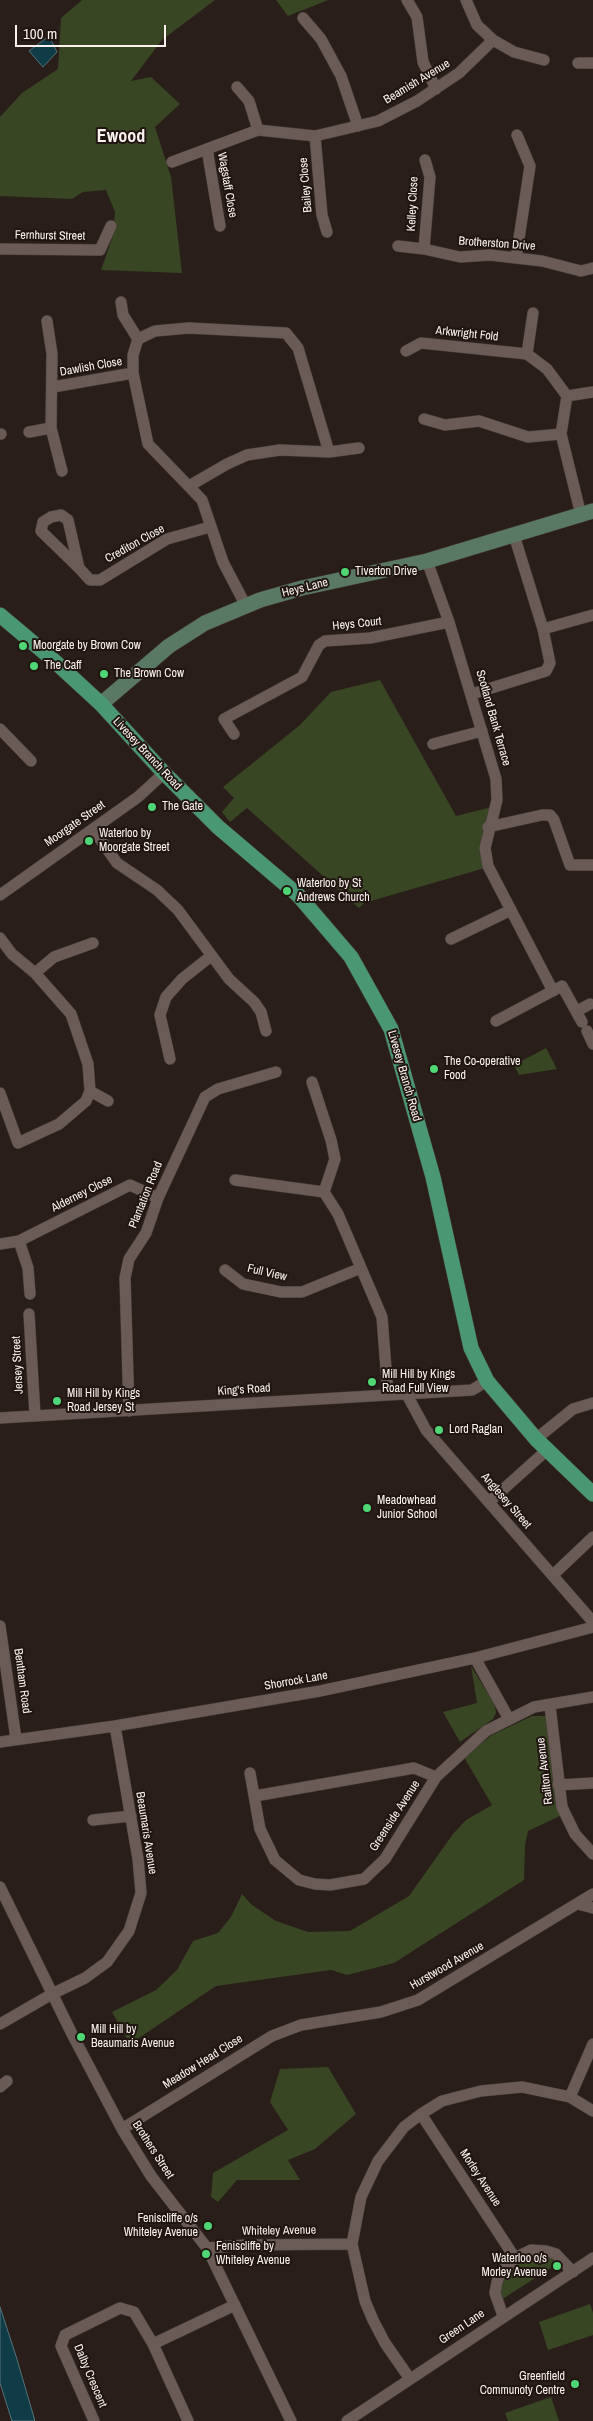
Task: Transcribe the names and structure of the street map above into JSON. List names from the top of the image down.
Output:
{
  "streets": {
    "main road": ["Livesey Branch Road"],
    "street": [
      "Beamish Avenue",
      "Wagstaff Close",
      "Bailey Close",
      "Kelley Close",
      "Fernhurst Street",
      "Brotherston Drive",
      "Arkwright Fold",
      "Dawlish Close",
      "Crediton Close",
      "Heys Lane",
      "Heys Court",
      "Scotland Bank Terrace",
      "Moorgate Street",
      "Alderney Close",
      "Plantation Road",
      "Full View",
      "Jersey Street",
      "King's Road",
      "Anglesey Street",
      "Bentham Road",
      "Shorrock Lane",
      "Railton Avenue",
      "Greenside Avenue",
      "Beaumaris Avenue",
      "Hurstwood Avenue",
      "Meadow Head Close",
      "Brothers Street",
      "Morley Avenue",
      "Whiteley Avenue",
      "Green Lane",
      "Dalby Crescent"
    ]
  },
  "crossings": [
    ["Beamish Avenue", "Wagstaff Close"],
    ["Beamish Avenue", "Bailey Close"],
    ["Kelley Close", "Brotherston Drive"],
    ["Heys Lane", "Scotland Bank Terrace"],
    ["Heys Lane", "Livesey Branch Road"],
    ["Heys Court", "Scotland Bank Terrace"],
    ["Livesey Branch Road", "Moorgate Street"],
    ["Livesey Branch Road", "King's Road"],
    ["Alderney Close", "Plantation Road"],
    ["Plantation Road", "King's Road"],
    ["Jersey Street", "King's Road"],
    ["King's Road", "Anglesey Street"],
    ["Bentham Road", "Shorrock Lane"],
    ["Shorrock Lane", "Beaumaris Avenue"],
    ["Railton Avenue", "Greenside Avenue"],
    ["Beaumaris Avenue", "Brothers Street"],
    ["Hurstwood Avenue", "Meadow Head Close"],
    ["Meadow Head Close", "Brothers Street"],
    ["Brothers Street", "Whiteley Avenue"]
  ],
  "districts": ["Ewood"],
  "places": [
    "Tiverton Drive",
    "Moorgate by Brown Cow",
    "The Caff",
    "The Brown Cow",
    "The Gate",
    "Waterloo by Moorgate Street",
    "Waterloo by St Andrews Church",
    "The Co-operative Food",
    "Mill Hill by Kings Road Full View",
    "Mill Hill by Kings Road Jersey St",
    "Lord Raglan",
    "Meadowhead Junior School",
    "Mill Hill by Beaumaris Avenue",
    "Feniscliffe o/s Whiteley Avenue",
    "Feniscliffe by Whiteley Avenue",
    "Waterloo o/s Morley Avenue",
    "Greenfield Communoty Centre"
  ],
  "scale_bar": "100 m"
}
